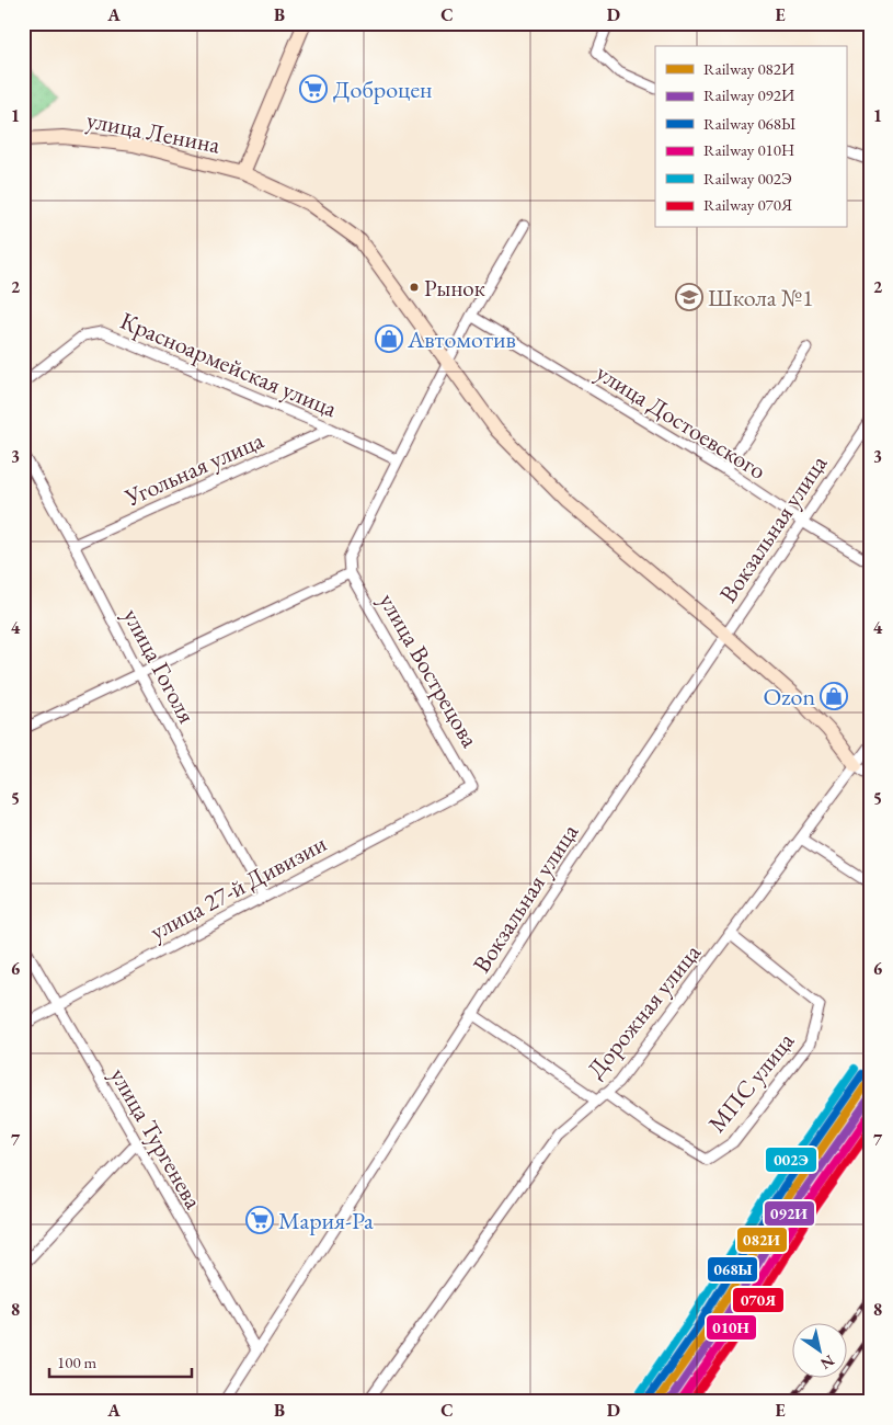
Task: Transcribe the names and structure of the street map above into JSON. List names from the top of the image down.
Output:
{
  "streets": {
    "main road": ["улица Ленина"],
    "street": [
      "Красноармейская улица",
      "улица Достоевского",
      "Угольная улица",
      "Вокзальная улица",
      "улица Гоголя",
      "улица Вострецова",
      "улица 27-й Дивизии",
      "Дорожная улица",
      "МПС улица",
      "улица Тургенева"
    ]
  },
  "crossings": [
    ["улица Ленина", "Вокзальная улица"],
    ["улица Ленина", "Дорожная улица"],
    ["Красноармейская улица", "Угольная улица"],
    ["улица Достоевского", "Вокзальная улица"],
    ["Угольная улица", "улица Гоголя"],
    ["Вокзальная улица", "улица Тургенева"],
    ["улица Гоголя", "улица 27-й Дивизии"],
    ["улица Вострецова", "улица 27-й Дивизии"],
    ["улица 27-й Дивизии", "улица Тургенева"],
    ["Дорожная улица", "МПС улица"]
  ],
  "places": {
    "supermarket": ["Доброцен", "Мария-Ра"],
    "other": ["Рынок"],
    "school or university": ["Школа №1"],
    "shop": ["Автомотив", "Ozon"]
  },
  "lines": [
    "rail line 002Э",
    "rail line 068Ы",
    "rail line 082И",
    "rail line 092И",
    "rail line 010Н",
    "rail line 070Я"
  ],
  "legend": [
    "Railway 082И",
    "Railway 092И",
    "Railway 068Ы",
    "Railway 010Н",
    "Railway 002Э",
    "Railway 070Я"
  ],
  "scale_bar": "100 m",
  "north": "bottom right",
  "grid": {
    "columns": [
      "A",
      "B",
      "C",
      "D",
      "E"
    ],
    "rows": [
      "1",
      "2",
      "3",
      "4",
      "5",
      "6",
      "7",
      "8"
    ]
  }
}
